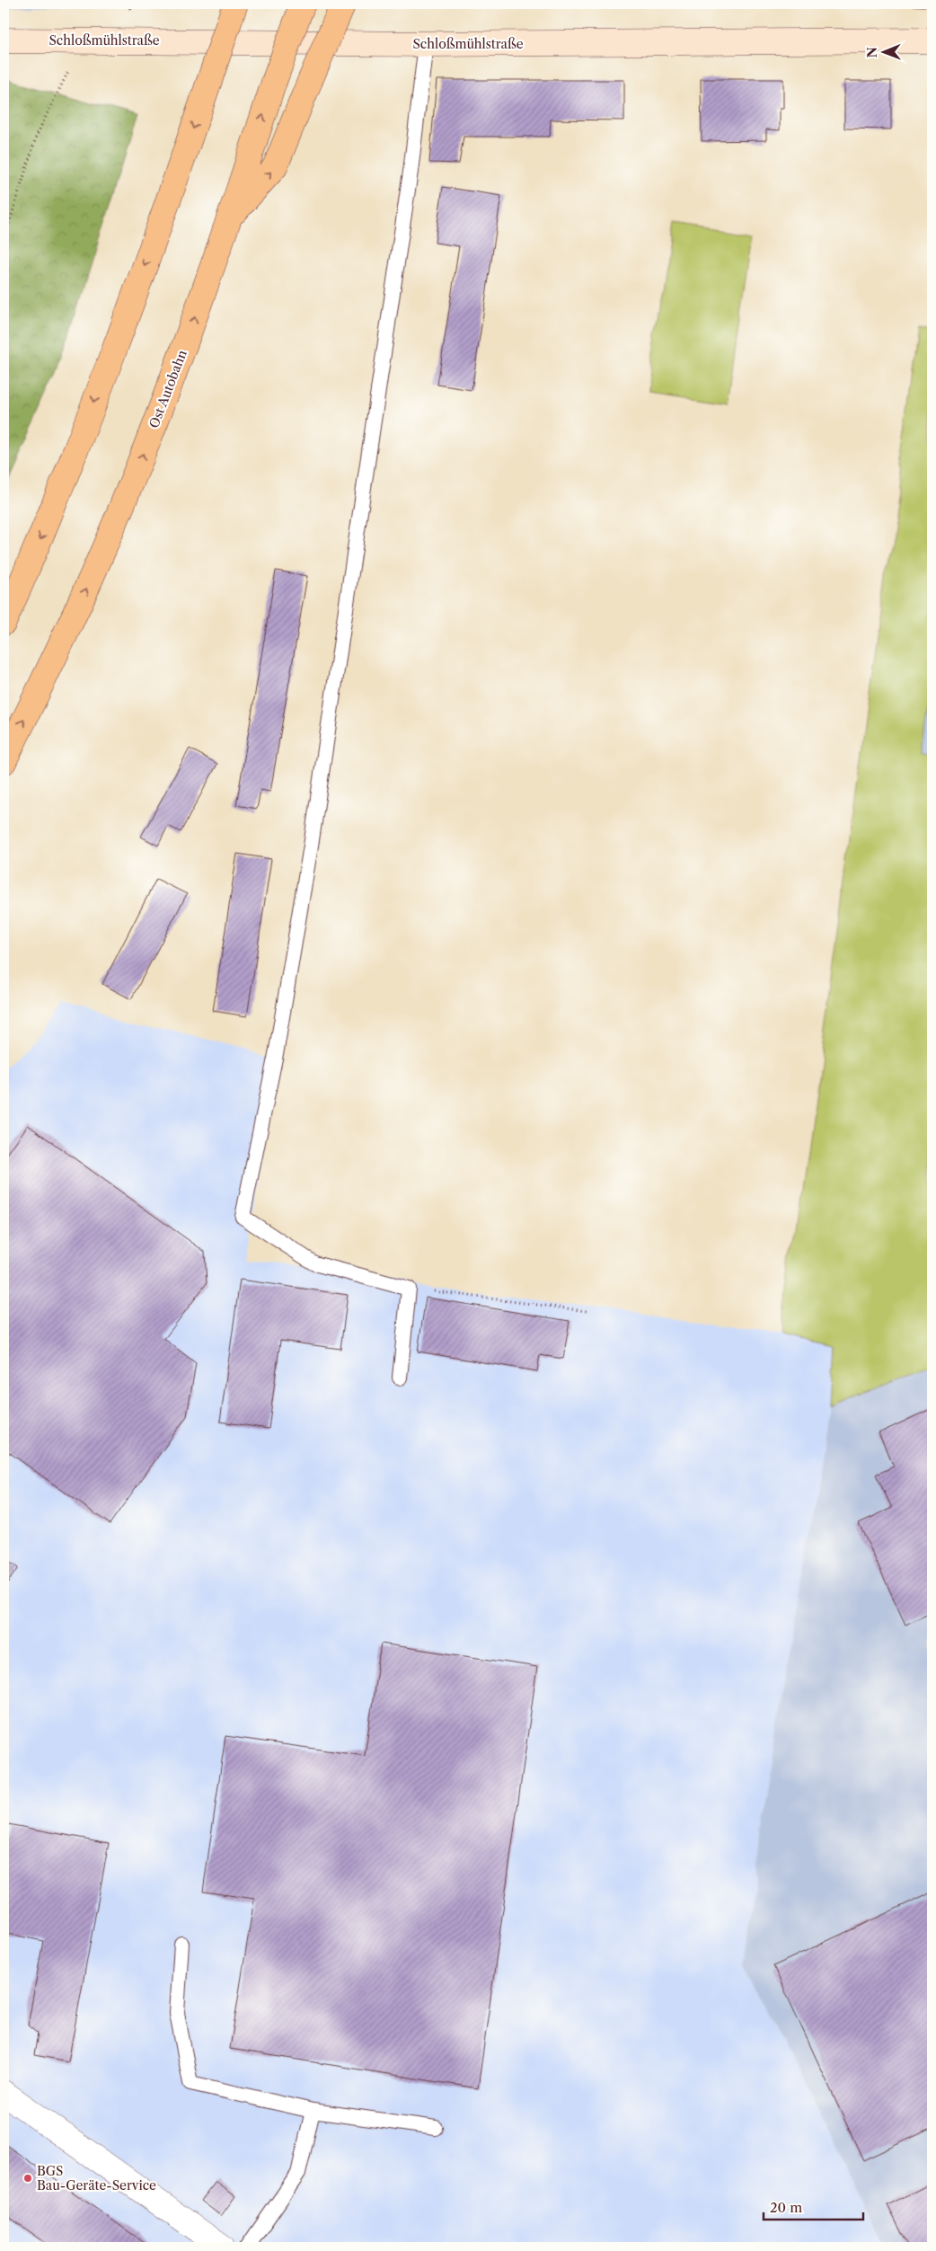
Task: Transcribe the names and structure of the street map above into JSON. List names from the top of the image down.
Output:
{
  "streets": {
    "highway": ["Ost Autobahn"],
    "street": ["Schloßmühlstraße"]
  },
  "places": ["BGS Bau-Geräte-Service"],
  "scale_bar": "20 m",
  "north": "left"
}
